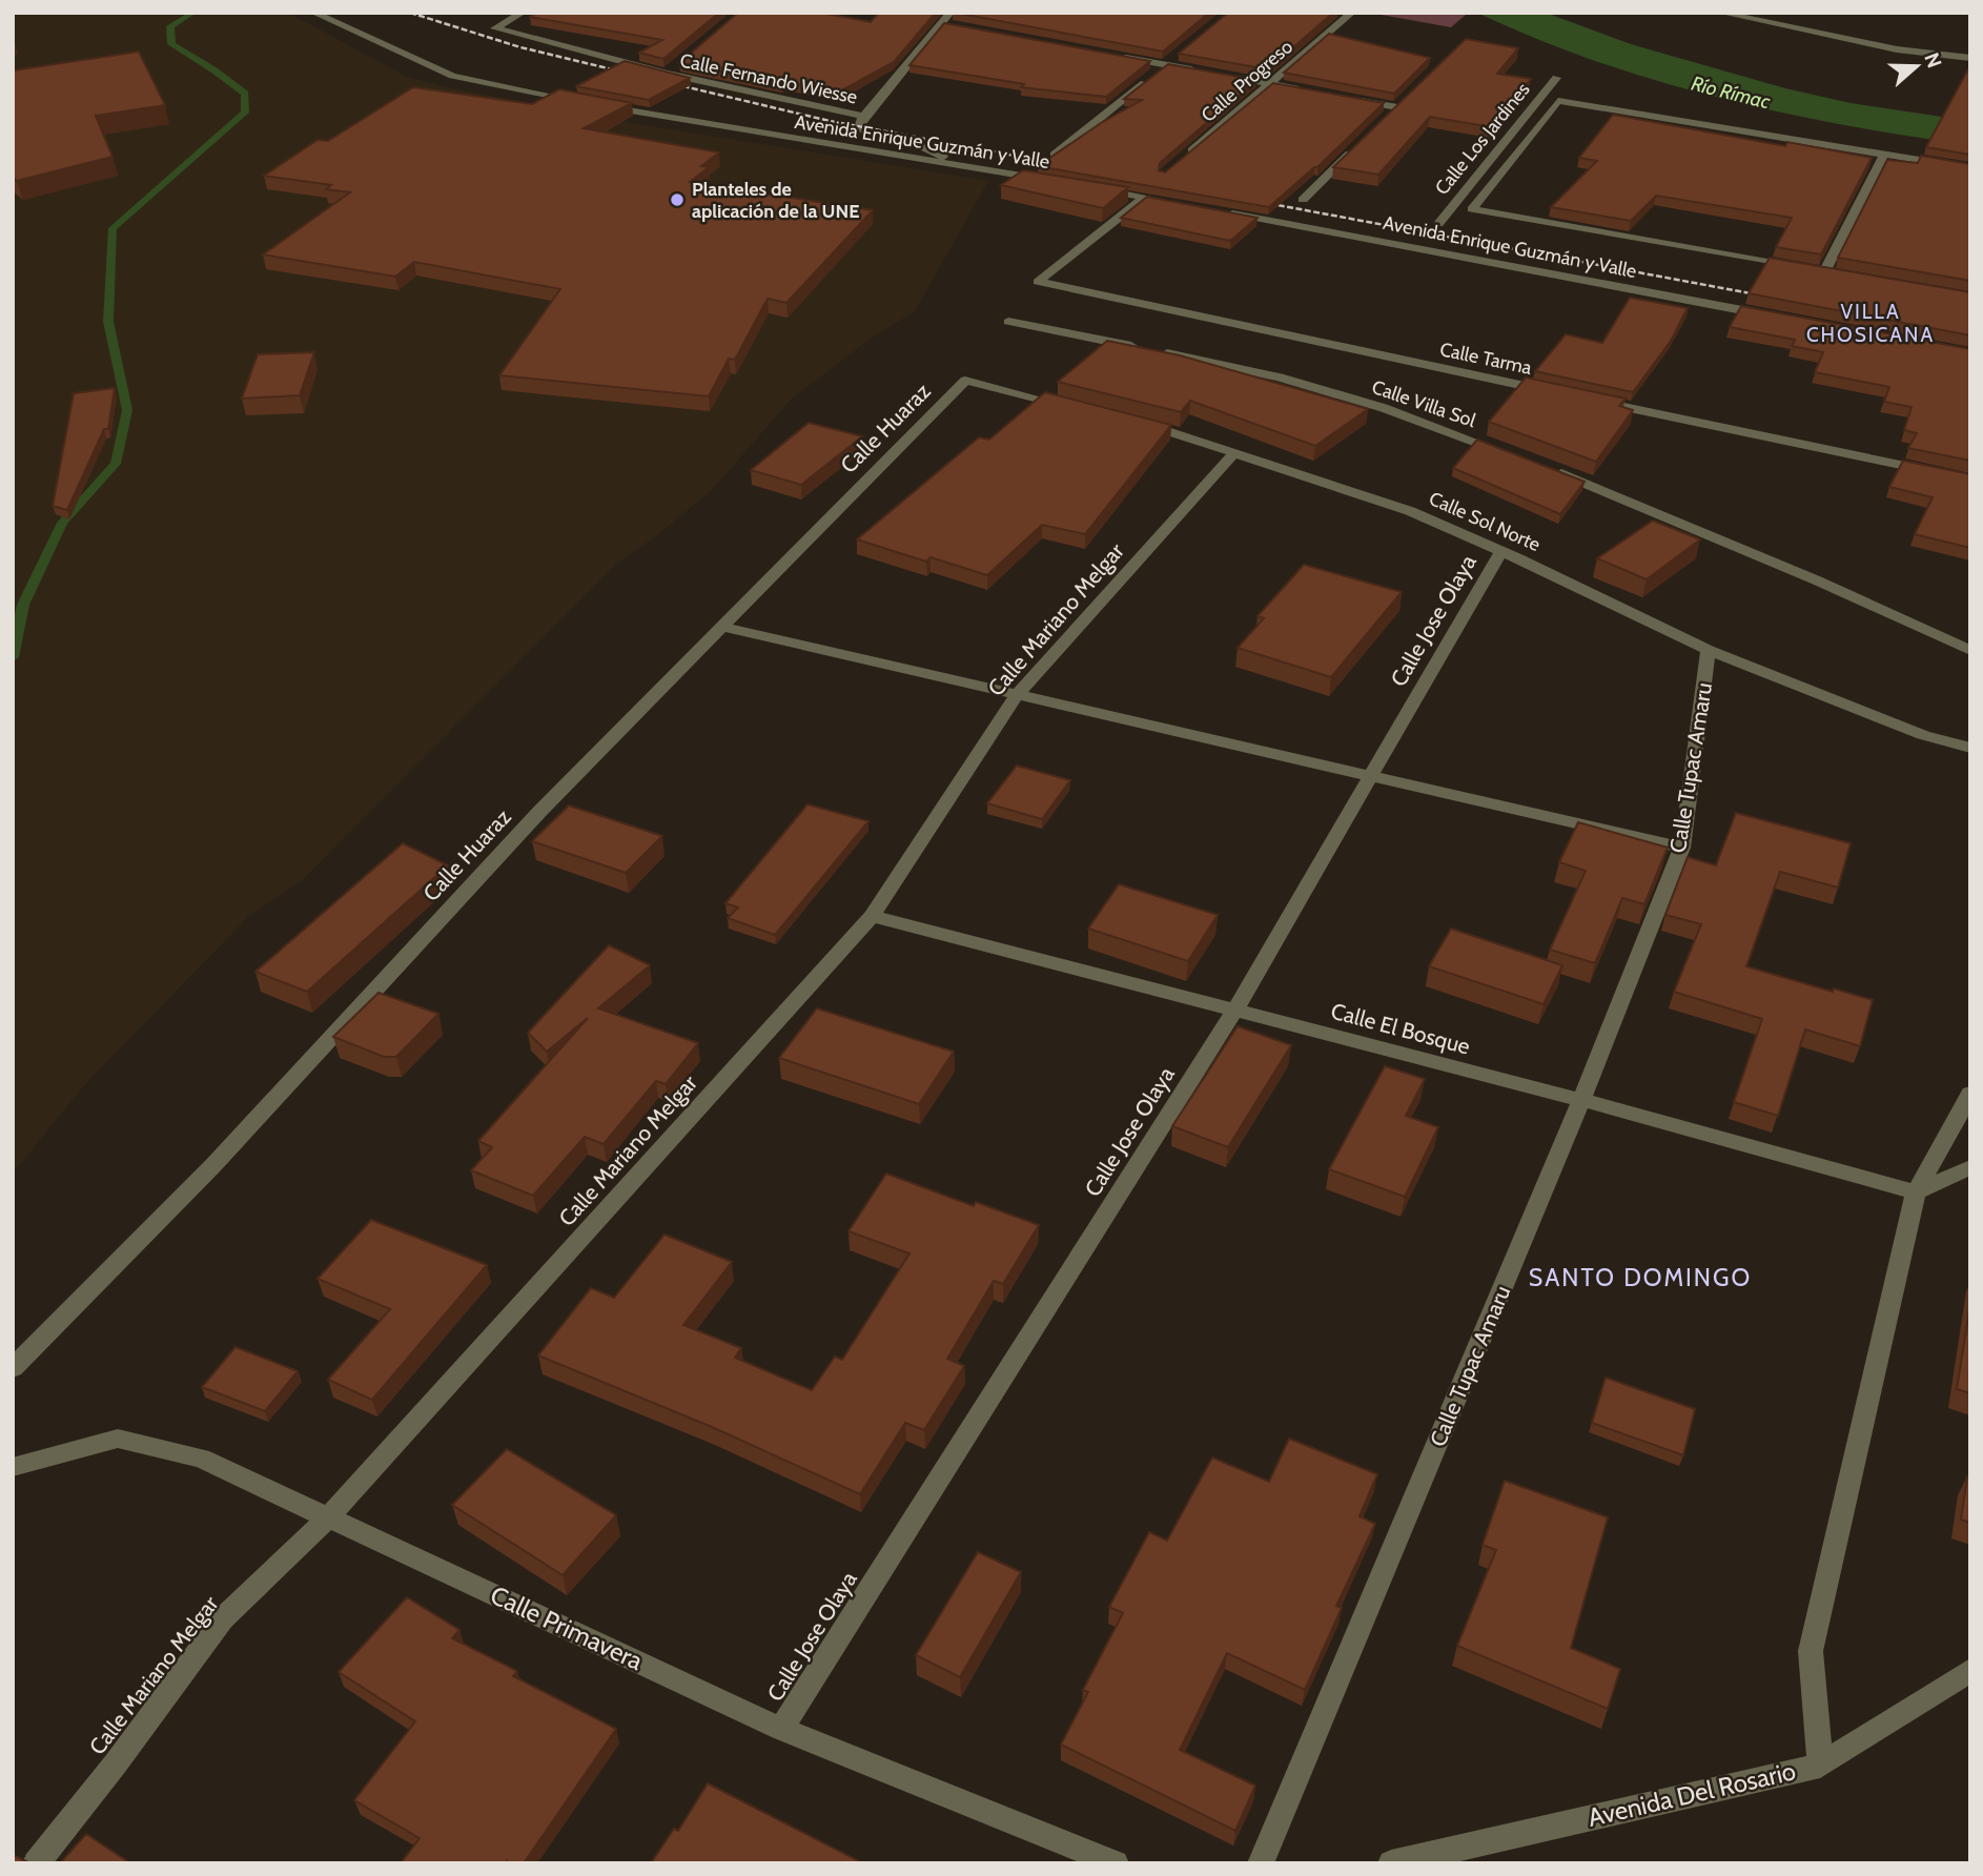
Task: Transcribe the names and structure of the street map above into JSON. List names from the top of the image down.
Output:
{
  "streets": {
    "street": [
      "Calle Fernando Wiesse",
      "Calle Progreso",
      "Calle Los Jardines",
      "Avenida Enrique Guzmán y Valle",
      "Calle Tarma",
      "Calle Villa Sol",
      "Calle Huaraz",
      "Calle Sol Norte",
      "Calle Mariano Melgar",
      "Calle Jose Olaya",
      "Calle Tupac Amaru",
      "Calle El Bosque",
      "Calle Primavera",
      "Avenida Del Rosario"
    ]
  },
  "crossings": [
    ["Calle Sol Norte", "Calle Mariano Melgar"],
    ["Calle Sol Norte", "Calle Jose Olaya"],
    ["Calle Sol Norte", "Calle Tupac Amaru"],
    ["Calle Mariano Melgar", "Calle El Bosque"],
    ["Calle Mariano Melgar", "Calle Primavera"],
    ["Calle Jose Olaya", "Calle El Bosque"],
    ["Calle Jose Olaya", "Calle Primavera"],
    ["Calle Tupac Amaru", "Calle El Bosque"]
  ],
  "districts": ["VILLA CHOSICANA", "SANTO DOMINGO"],
  "water": ["Río Rímac"],
  "places": ["Planteles de aplicación de la UNE"],
  "north": "right"
}
